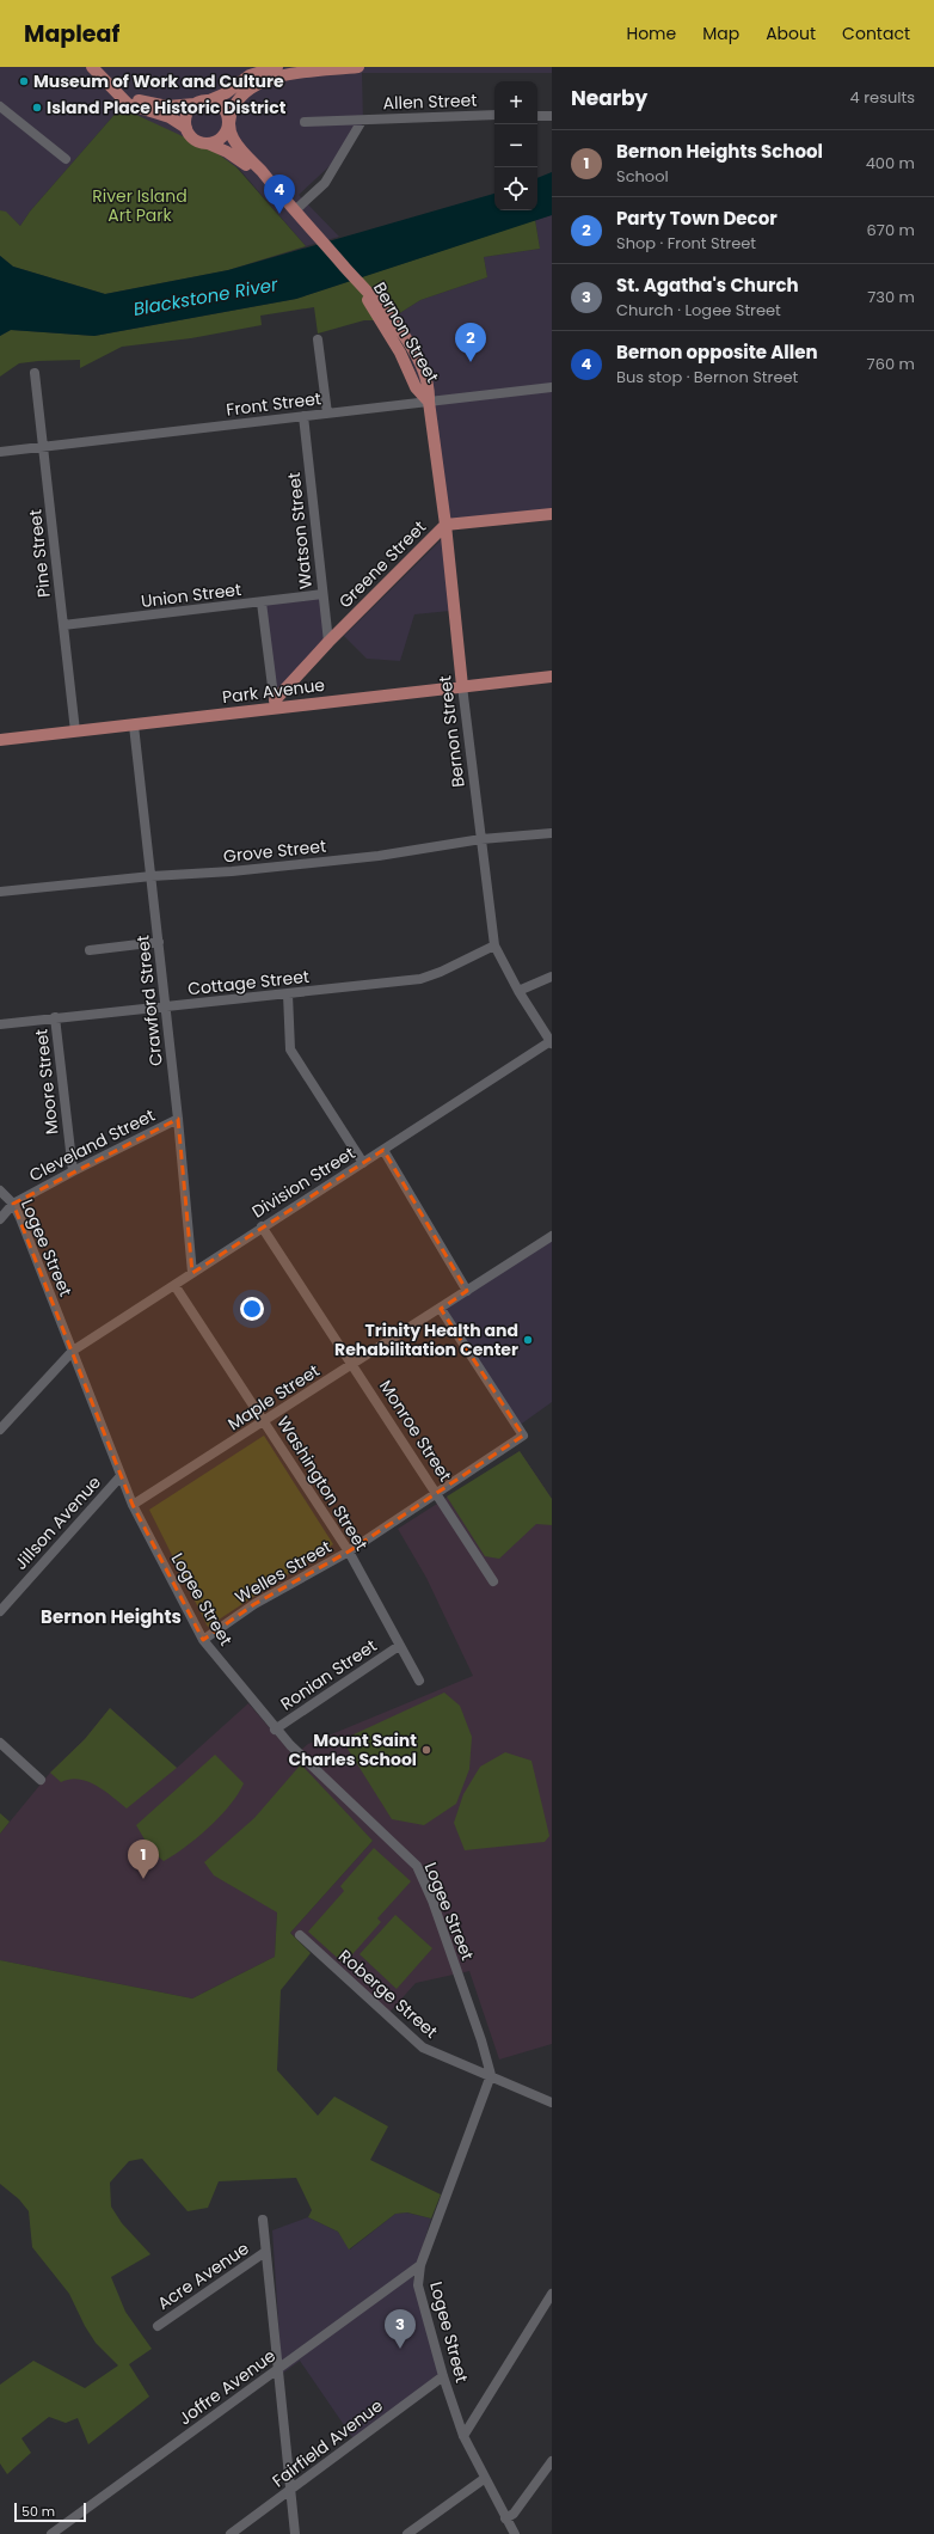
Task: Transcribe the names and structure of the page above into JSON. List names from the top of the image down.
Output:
{
  "streets": {
    "main road": ["Bernon Street", "Greene Street", "Park Avenue"],
    "street": [
      "Allen Street",
      "Front Street",
      "Watson Street",
      "Pine Street",
      "Union Street",
      "Grove Street",
      "Cottage Street",
      "Crawford Street",
      "Moore Street",
      "Cleveland Street",
      "Division Street",
      "Logee Street",
      "Maple Street",
      "Monroe Street",
      "Washington Street",
      "Jillson Avenue",
      "Welles Street",
      "Ronian Street",
      "Roberge Street",
      "Acre Avenue",
      "Joffre Avenue",
      "Fairfield Avenue"
    ]
  },
  "crossings": [
    ["Allen Street", "Bernon Street"],
    ["Bernon Street", "Front Street"],
    ["Bernon Street", "Greene Street"],
    ["Bernon Street", "Park Avenue"],
    ["Bernon Street", "Grove Street"],
    ["Bernon Street", "Cottage Street"],
    ["Bernon Street", "Division Street"],
    ["Front Street", "Watson Street"],
    ["Front Street", "Pine Street"],
    ["Watson Street", "Greene Street"],
    ["Watson Street", "Union Street"],
    ["Pine Street", "Union Street"],
    ["Pine Street", "Park Avenue"],
    ["Greene Street", "Park Avenue"],
    ["Park Avenue", "Crawford Street"],
    ["Grove Street", "Crawford Street"],
    ["Cottage Street", "Crawford Street"],
    ["Cottage Street", "Moore Street"],
    ["Crawford Street", "Cleveland Street"],
    ["Crawford Street", "Division Street"],
    ["Moore Street", "Cleveland Street"],
    ["Cleveland Street", "Logee Street"],
    ["Division Street", "Logee Street"],
    ["Division Street", "Monroe Street"],
    ["Division Street", "Washington Street"],
    ["Logee Street", "Maple Street"],
    ["Logee Street", "Jillson Avenue"],
    ["Logee Street", "Welles Street"],
    ["Logee Street", "Ronian Street"],
    ["Logee Street", "Roberge Street"],
    ["Logee Street", "Joffre Avenue"],
    ["Logee Street", "Fairfield Avenue"],
    ["Maple Street", "Monroe Street"],
    ["Maple Street", "Washington Street"],
    ["Maple Street", "Welles Street"],
    ["Monroe Street", "Welles Street"],
    ["Washington Street", "Welles Street"],
    ["Washington Street", "Ronian Street"]
  ],
  "districts": ["Bernon Heights"],
  "water": ["Blackstone River"],
  "parks": ["River Island Art Park"],
  "places": [
    "Museum of Work and Culture",
    "Island Place Historic District",
    "Trinity Health and Rehabilitation Center",
    "Mount Saint Charles School"
  ],
  "scale_bar": "50 m",
  "page": {
    "header": "Mapleaf",
    "nav": [
      "Home",
      "Map",
      "About",
      "Contact"
    ],
    "heading": ["Nearby", "4 results"],
    "map_buttons": ["+", "−"],
    "list": [
      {
        "mark": "1",
        "name": "Bernon Heights School",
        "note": "School",
        "value": "400 m"
      },
      {
        "mark": "2",
        "name": "Party Town Decor",
        "note": "Shop · Front Street",
        "value": "670 m"
      },
      {
        "mark": "3",
        "name": "St. Agatha's Church",
        "note": "Church · Logee Street",
        "value": "730 m"
      },
      {
        "mark": "4",
        "name": "Bernon opposite Allen",
        "note": "Bus stop · Bernon Street",
        "value": "760 m"
      }
    ],
    "pins": [
      "4",
      "2",
      "1",
      "3"
    ],
    "scale": "50 m"
  }
}
